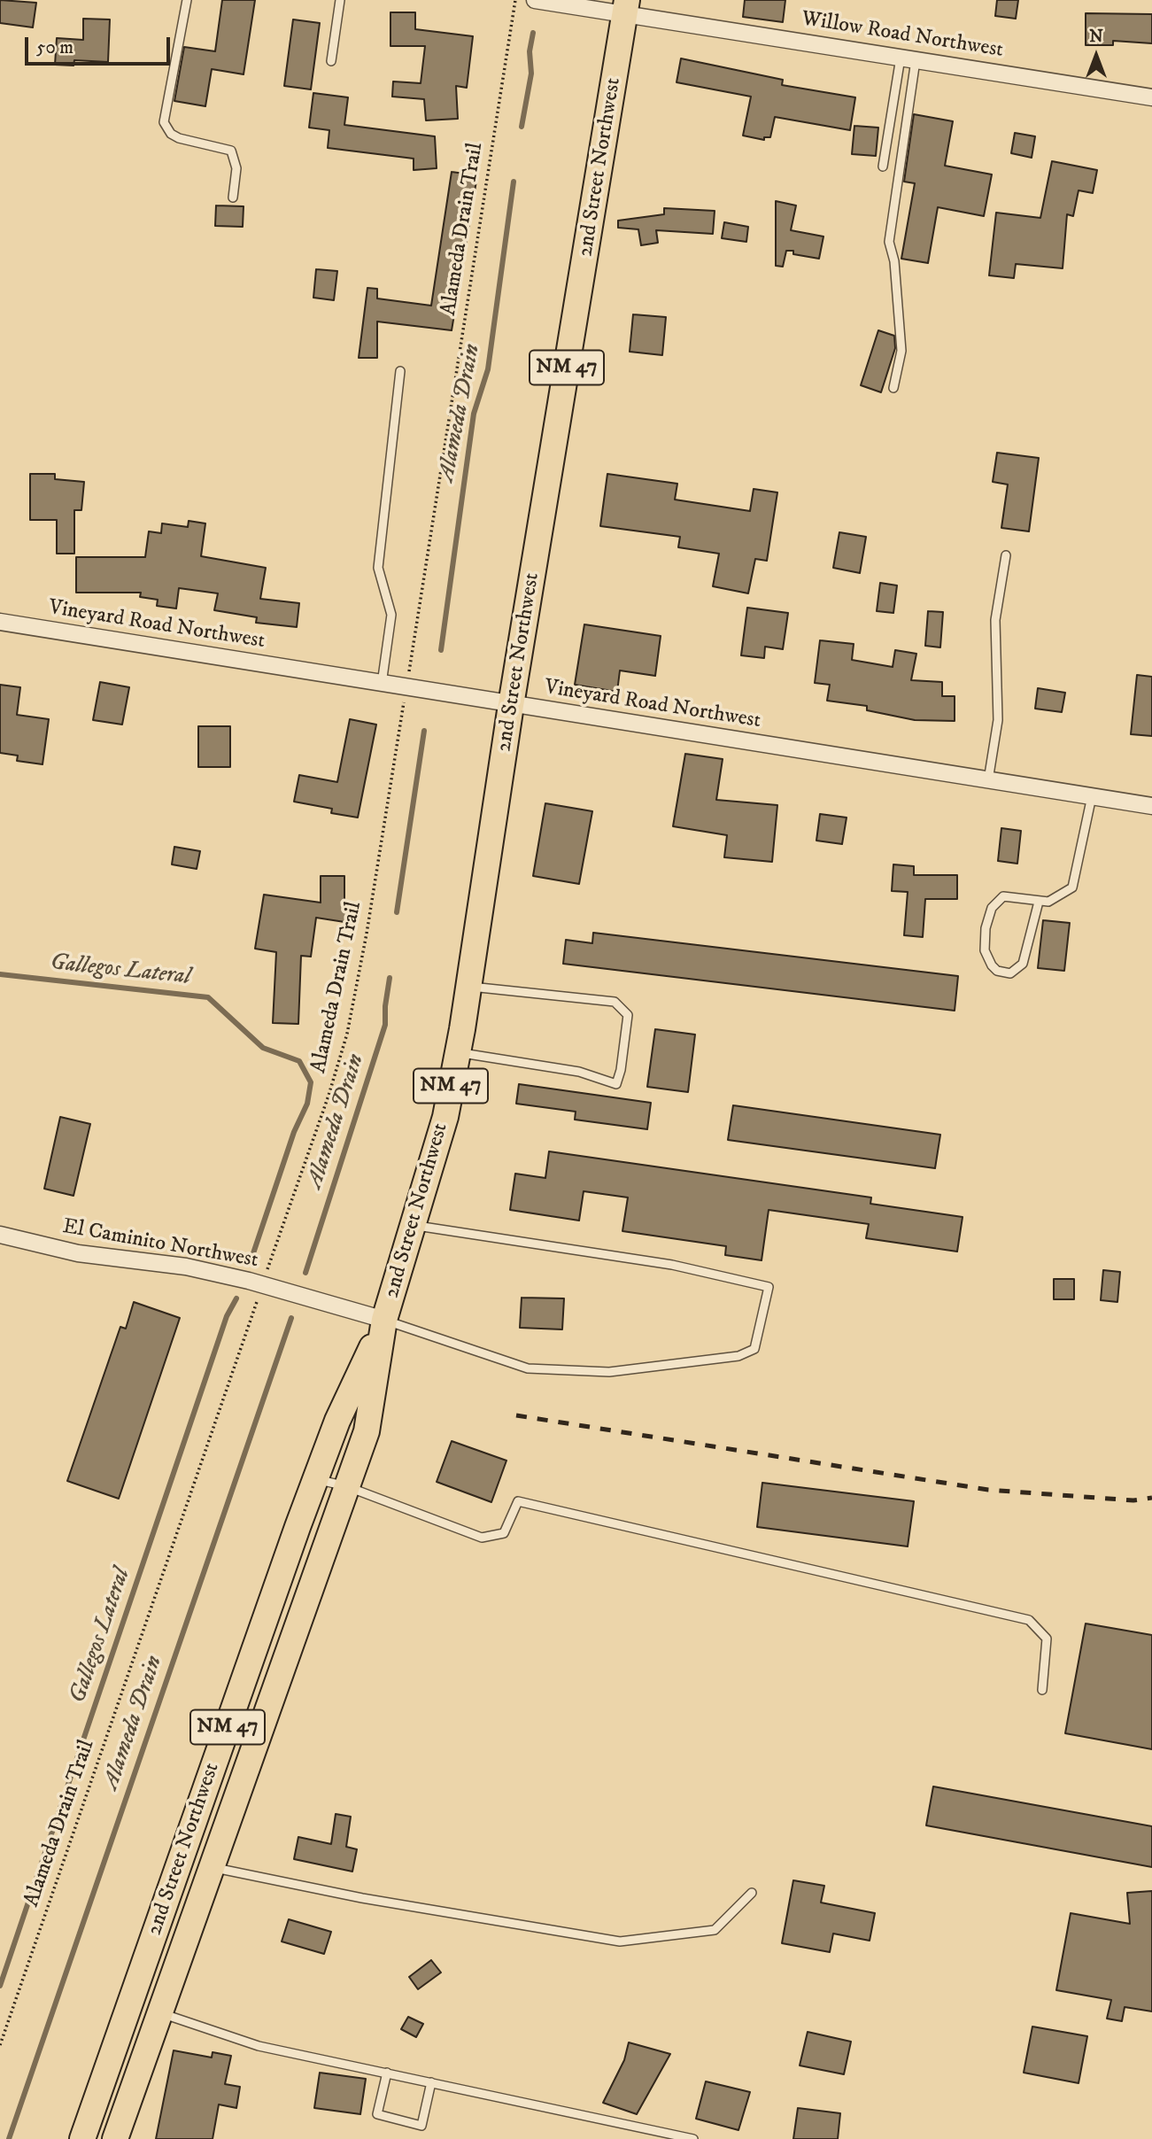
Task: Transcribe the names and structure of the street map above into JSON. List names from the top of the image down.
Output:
{
  "streets": {
    "main road": ["2nd Street Northwest", "NM 47"],
    "street": ["Willow Road Northwest", "Vineyard Road Northwest", "El Caminito Northwest"],
    "path": ["Alameda Drain Trail"]
  },
  "crossings": [
    ["Willow Road Northwest", "2nd Street Northwest"],
    ["2nd Street Northwest", "Vineyard Road Northwest"],
    ["2nd Street Northwest", "El Caminito Northwest"]
  ],
  "water": ["Alameda Drain", "Gallegos Lateral"],
  "scale_bar": "50 m",
  "north": "top"
}
